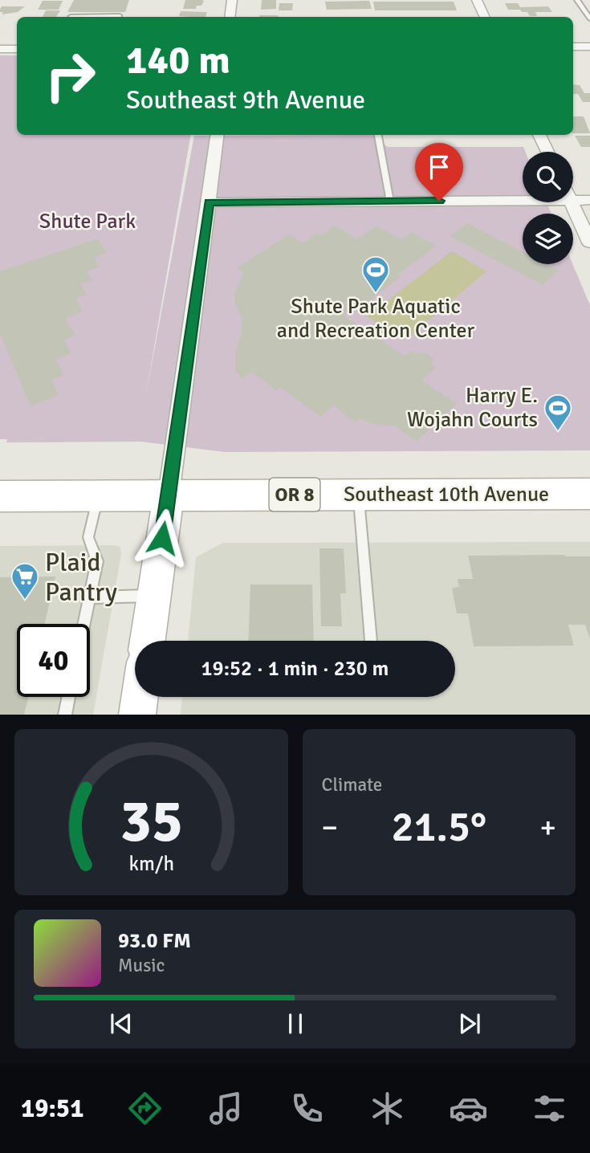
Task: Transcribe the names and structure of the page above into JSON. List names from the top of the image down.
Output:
{
  "streets": {
    "main road": ["OR 8", "Southeast 10th Avenue"]
  },
  "parks": ["Shute Park"],
  "places": {
    "sports": ["Shute Park Aquatic and Recreation Center", "Harry E. Wojahn Courts"],
    "supermarket": ["Plaid Pantry"]
  },
  "page": {
    "turn": ["140 m", "Southeast 9th Avenue"],
    "limit": "40",
    "trip": "19:52 · 1 min · 230 m",
    "tile": "Climate",
    "heat": ["−", "21.5°", "+"],
    "song": ["93.0 FM", "Music"],
    "tabs": "19:51",
    "gauge": ["35", "km/h"]
  }
}
